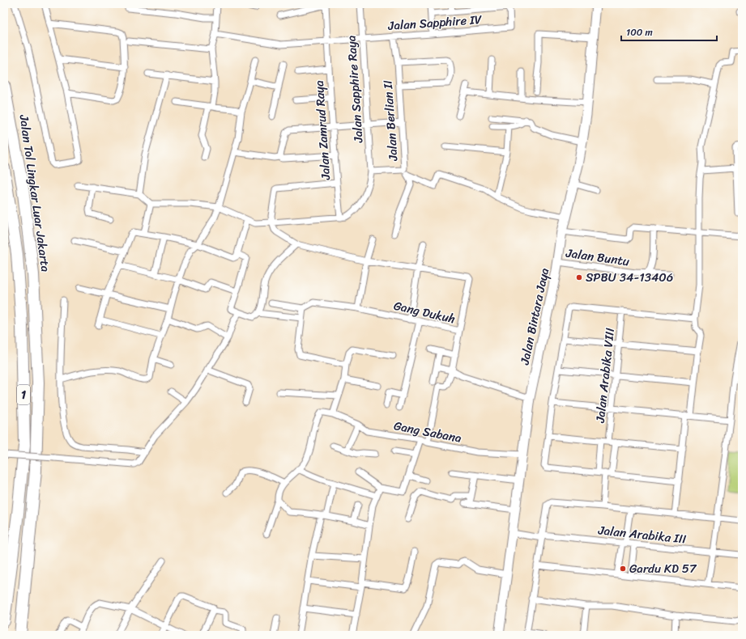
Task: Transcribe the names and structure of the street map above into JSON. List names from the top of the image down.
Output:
{
  "streets": {
    "highway": ["Jalan Tol Lingkar Luar Jakarta", "1"],
    "street": [
      "Jalan Sapphire IV",
      "Jalan Sapphire Raya",
      "Jalan Berlian II",
      "Jalan Zamrud Raya",
      "Jalan Buntu",
      "Gang Dukuh",
      "Jalan Bintara Jaya",
      "Jalan Arabika VIII",
      "Gang Sabana",
      "Jalan Arabika III"
    ]
  },
  "crossings": [
    ["Jalan Sapphire IV", "Jalan Sapphire Raya"],
    ["Jalan Sapphire IV", "Jalan Berlian II"],
    ["Jalan Sapphire IV", "Jalan Zamrud Raya"],
    ["Jalan Sapphire Raya", "Jalan Berlian II"],
    ["Jalan Sapphire Raya", "Jalan Zamrud Raya"],
    ["Jalan Buntu", "Jalan Bintara Jaya"],
    ["Gang Dukuh", "Gang Sabana"],
    ["Jalan Bintara Jaya", "Gang Sabana"],
    ["Jalan Bintara Jaya", "Jalan Arabika III"]
  ],
  "places": ["SPBU 34-13406", "Gardu KD 57"],
  "scale_bar": "100 m"
}
